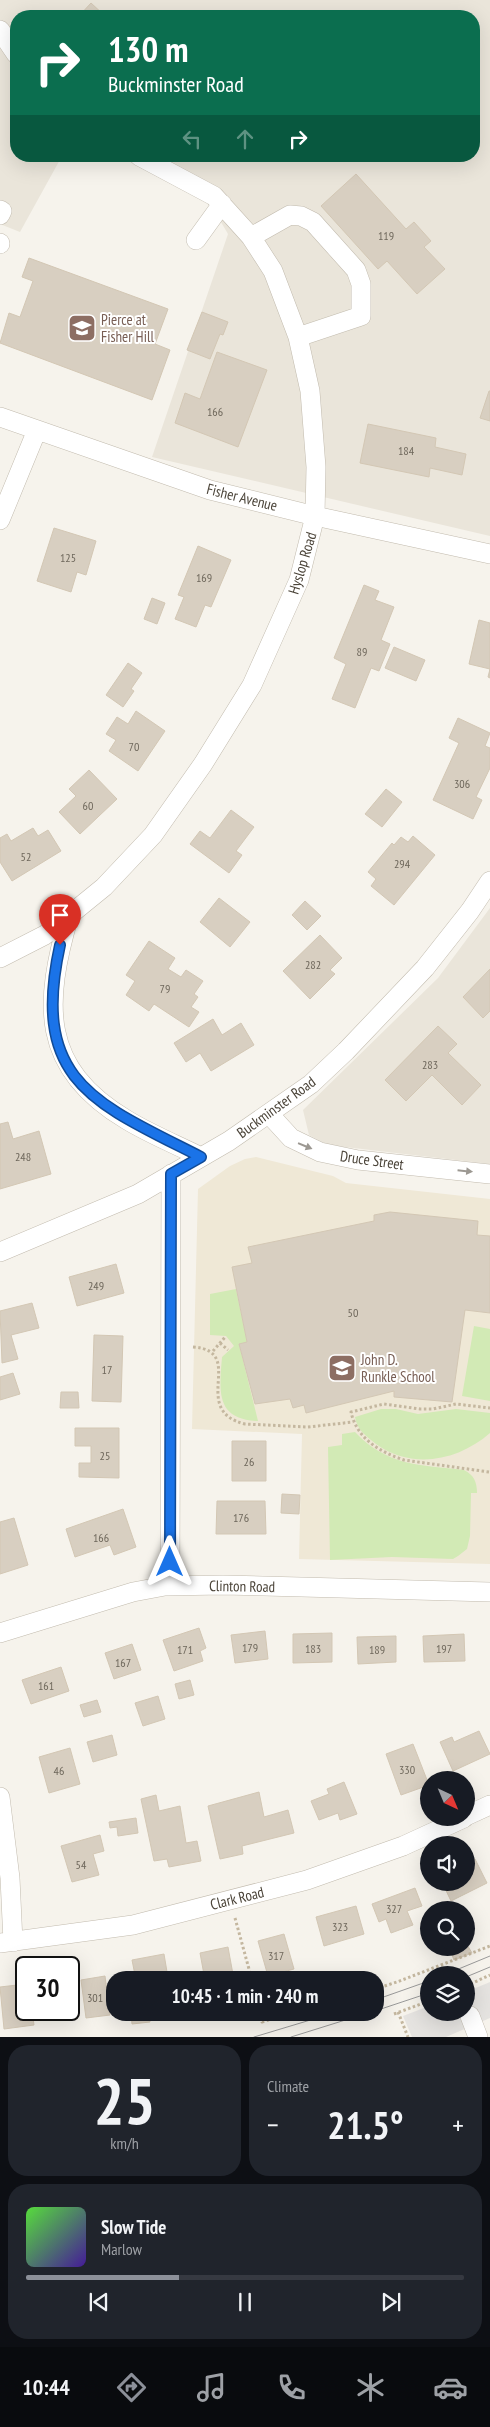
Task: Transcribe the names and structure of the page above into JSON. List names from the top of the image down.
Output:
{
  "streets": {
    "street": [
      "Fisher Avenue",
      "Hyslop Road",
      "Buckminster Road",
      "Druce Street",
      "Clinton Road",
      "Clark Road"
    ]
  },
  "crossings": [
    ["Fisher Avenue", "Hyslop Road"],
    ["Buckminster Road", "Druce Street"]
  ],
  "one_way": ["Druce Street"],
  "places": {
    "school or university": ["Pierce at Fisher Hill", "John D. Runkle School"]
  },
  "house_numbers": [
    "119",
    "166",
    "184",
    "125",
    "169",
    "89",
    "70",
    "306",
    "60",
    "52",
    "294",
    "282",
    "79",
    "283",
    "248",
    "249",
    "50",
    "17",
    "25",
    "26",
    "176",
    "166",
    "179",
    "183",
    "197",
    "171",
    "189",
    "167",
    "161",
    "330",
    "46",
    "54",
    "327",
    "323",
    "317",
    "301"
  ],
  "north": "bottom right",
  "page": {
    "turn": ["130 m", "Buckminster Road"],
    "limit": "30",
    "trip": "10:45 · 1 min · 240 m",
    "tile": [
      ["25", "km/h"],
      "Climate"
    ],
    "heat": ["−", "21.5°", "+"],
    "song": ["Slow Tide", "Marlow"],
    "tabs": "10:44"
  }
}
